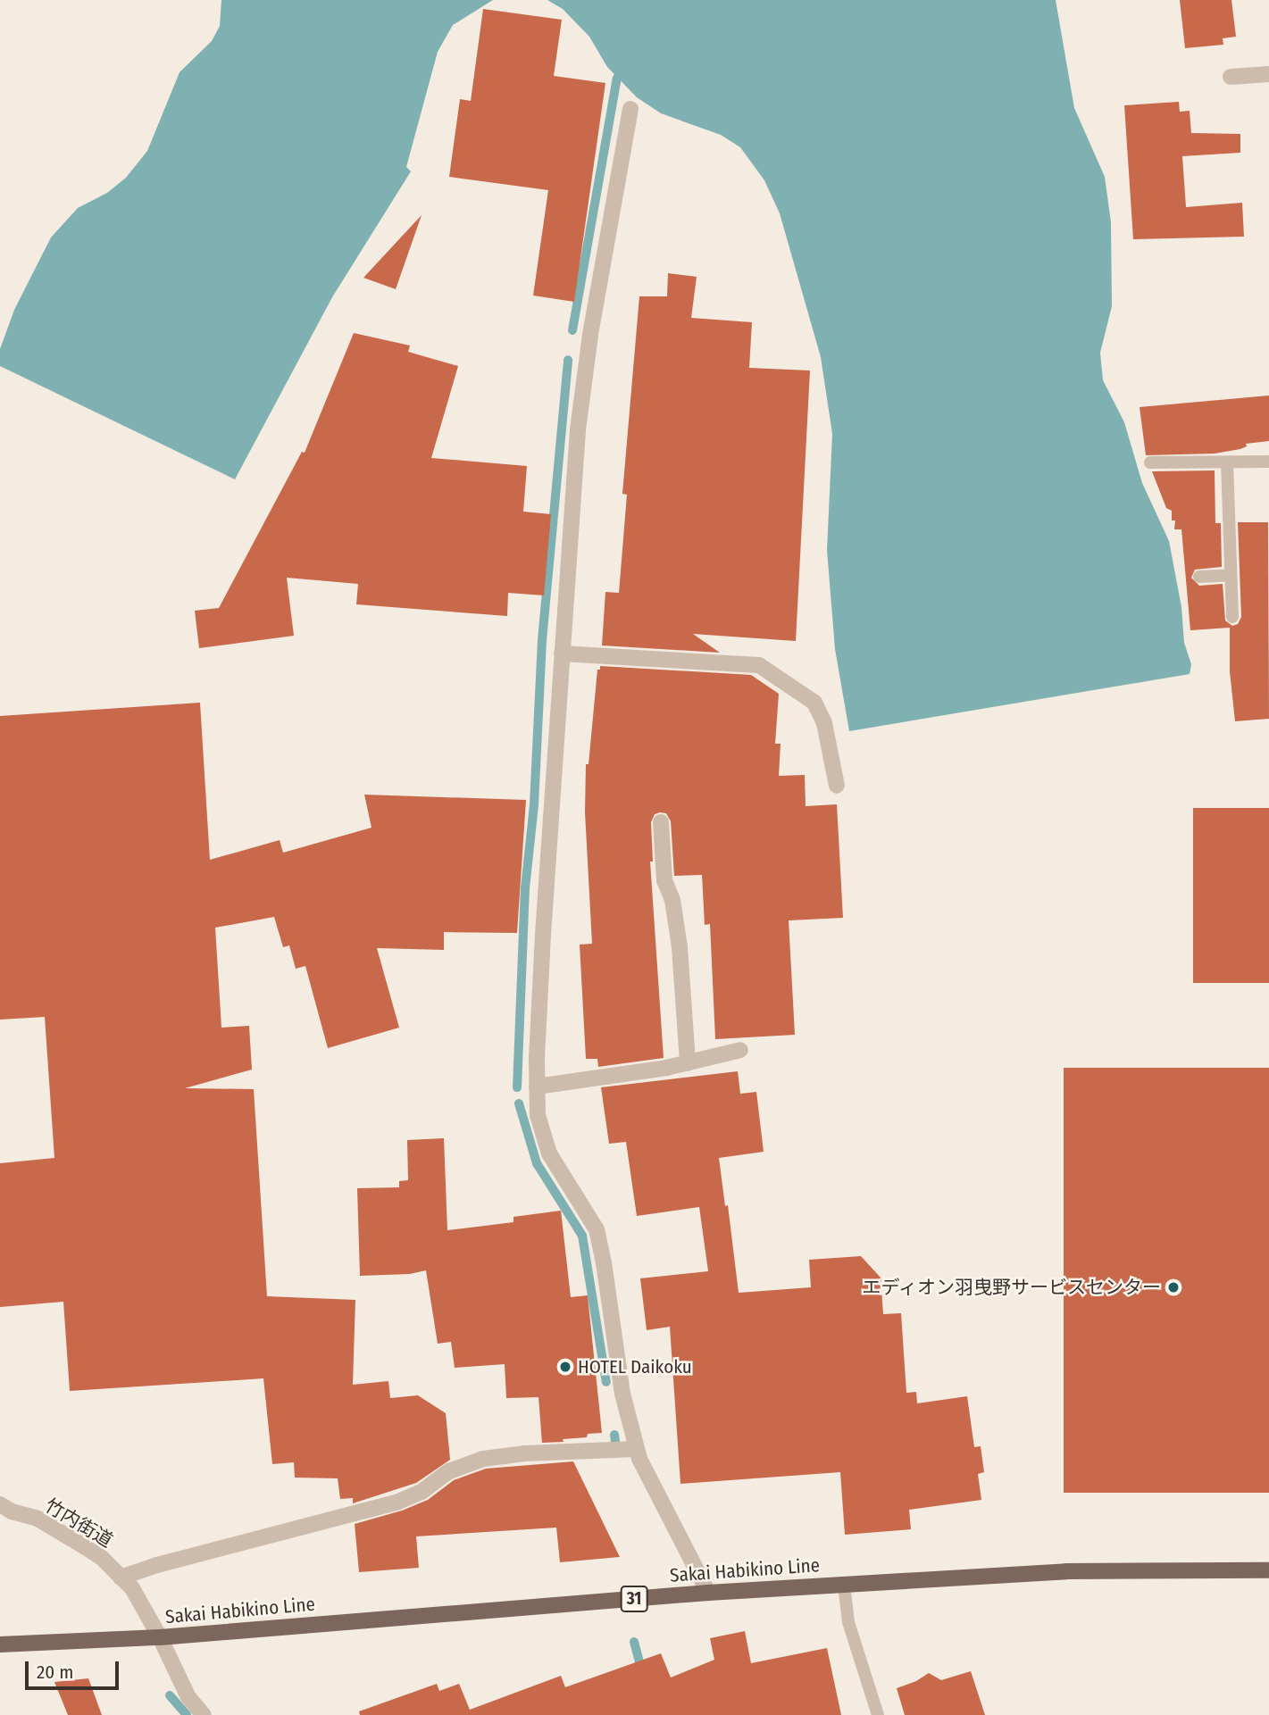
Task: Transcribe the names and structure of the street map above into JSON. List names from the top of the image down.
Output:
{
  "streets": {
    "main road": ["Sakai Habikino Line", "31"],
    "street": ["竹内街道"]
  },
  "crossings": [
    ["竹内街道", "Sakai Habikino Line"]
  ],
  "places": ["エディオン羽曳野サービスセンター", "HOTEL Daikoku"],
  "scale_bar": "20 m"
}
